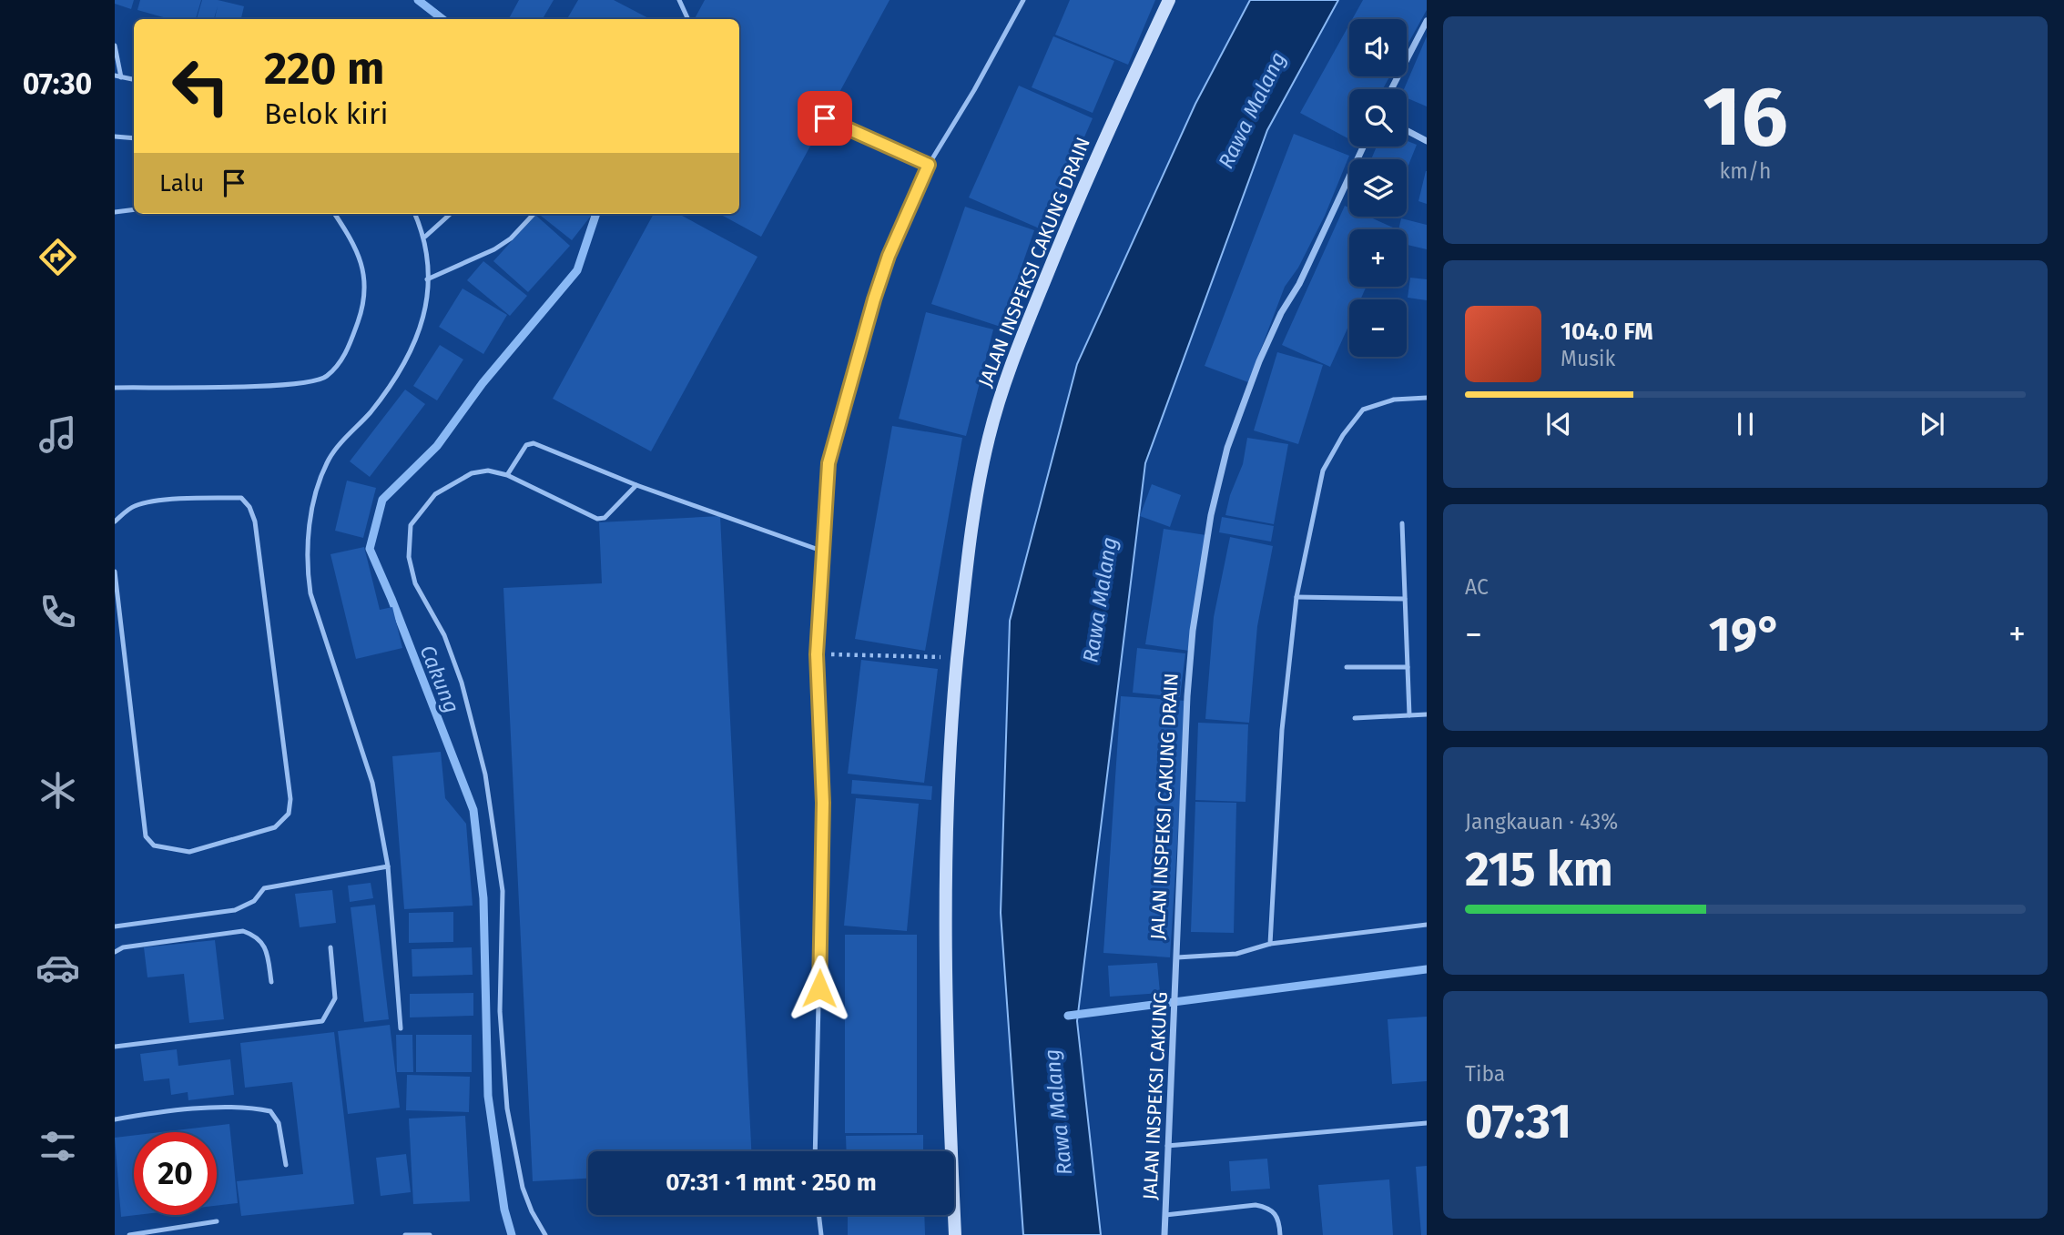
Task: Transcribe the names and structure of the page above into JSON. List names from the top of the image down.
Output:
{
  "streets": {
    "street": ["JALAN INSPEKSI CAKUNG DRAIN", "JALAN INSPEKSI CAKUNG"]
  },
  "crossings": [
    ["JALAN INSPEKSI CAKUNG DRAIN", "JALAN INSPEKSI CAKUNG"]
  ],
  "water": ["Rawa Malang", "Cakung"],
  "page": {
    "tabs": "07:30",
    "tile": [
      ["16", "km/h"],
      "AC",
      ["Jangkauan · 43%", "215 km"],
      ["Tiba", "07:31"]
    ],
    "map_buttons": ["+", "−"],
    "turn": ["220 m", "Belok kiri"],
    "then": "Lalu",
    "song": ["104.0 FM", "Musik"],
    "heat": ["−", "19°", "+"],
    "limit": "20",
    "trip": "07:31 · 1 mnt · 250 m"
  }
}
